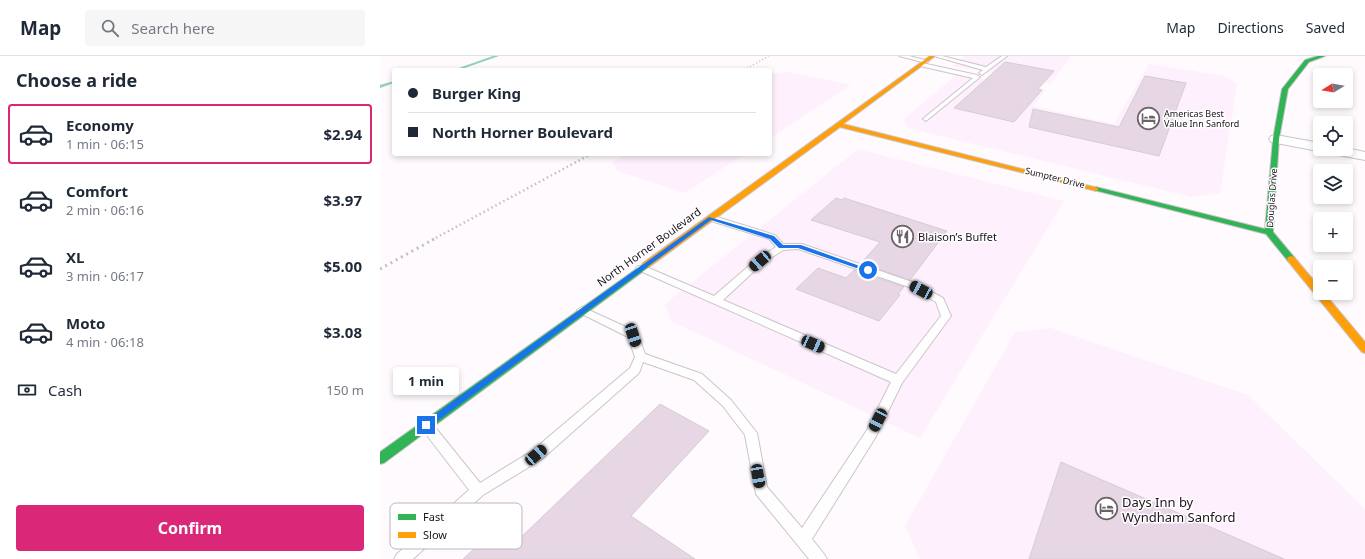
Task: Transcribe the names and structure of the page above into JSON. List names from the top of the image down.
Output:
{
  "streets": {
    "street": ["Sumpter Drive", "Douglas Drive", "North Horner Boulevard"]
  },
  "crossings": [
    ["Sumpter Drive", "Douglas Drive"],
    ["Sumpter Drive", "North Horner Boulevard"]
  ],
  "places": {
    "hotel": ["Americas Best Value Inn Sanford", "Days Inn by Wyndham Sanford"],
    "restaurant": ["Blaison’s Buffet"]
  },
  "legend": ["Fast", "Slow"],
  "north": "left",
  "page": {
    "header": "Map",
    "search": "Search here",
    "nav": ["Map", "Directions", "Saved"],
    "heading": "Choose a ride",
    "map_buttons": ["+", "−"],
    "banner": ["Burger King", "North Horner Boulevard"],
    "list": [
      {
        "name": "Economy",
        "note": "1 min · 06:15",
        "value": "$2.94"
      },
      {
        "name": "Comfort",
        "note": "2 min · 06:16",
        "value": "$3.97"
      },
      {
        "name": "XL",
        "note": "3 min · 06:17",
        "value": "$5.00"
      },
      {
        "name": "Moto",
        "note": "4 min · 06:18",
        "value": "$3.08"
      }
    ],
    "bubble": "1 min",
    "pay": ["Cash", "150 m"],
    "buttons": "Confirm"
  }
}
